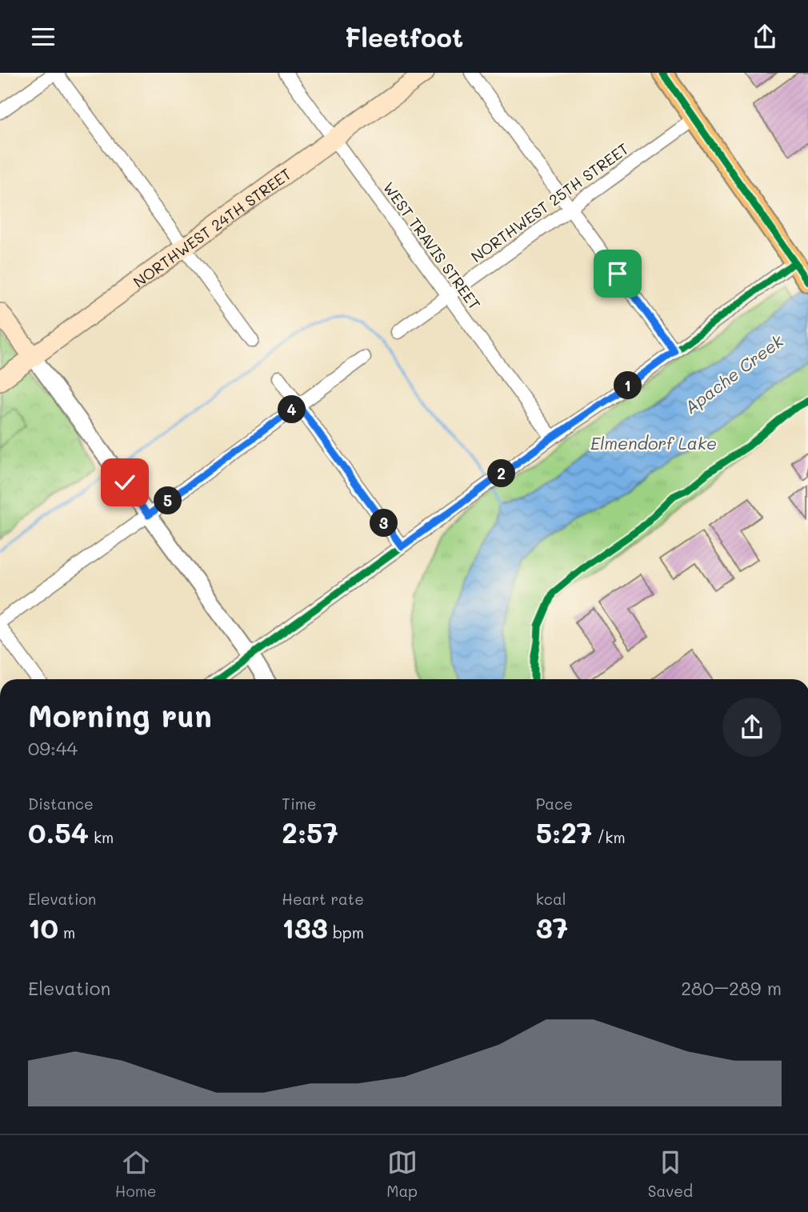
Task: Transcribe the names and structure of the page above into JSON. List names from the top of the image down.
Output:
{
  "streets": {
    "main road": ["NORTHWEST 24TH STREET"],
    "street": ["NORTHWEST 25TH STREET", "WEST TRAVIS STREET"]
  },
  "crossings": [
    ["NORTHWEST 25TH STREET", "WEST TRAVIS STREET"],
    ["NORTHWEST 24TH STREET", "WEST TRAVIS STREET"]
  ],
  "water": ["Apache Creek", "Elmendorf Lake"],
  "page": {
    "header": "Fleetfoot",
    "pins": [
      "1",
      "4",
      "2",
      "5",
      "3"
    ],
    "heading": ["Morning run", "09:44"],
    "stats": [
      ["Distance", "0.54 km"],
      ["Time", "2:57"],
      ["Pace", "5:27 /km"],
      ["Elevation", "10 m"],
      ["Heart rate", "133 bpm"],
      ["kcal", "37"]
    ],
    "chart": ["Elevation", "280–289 m"],
    "tabs": ["Home", "Map", "Saved"]
  }
}
